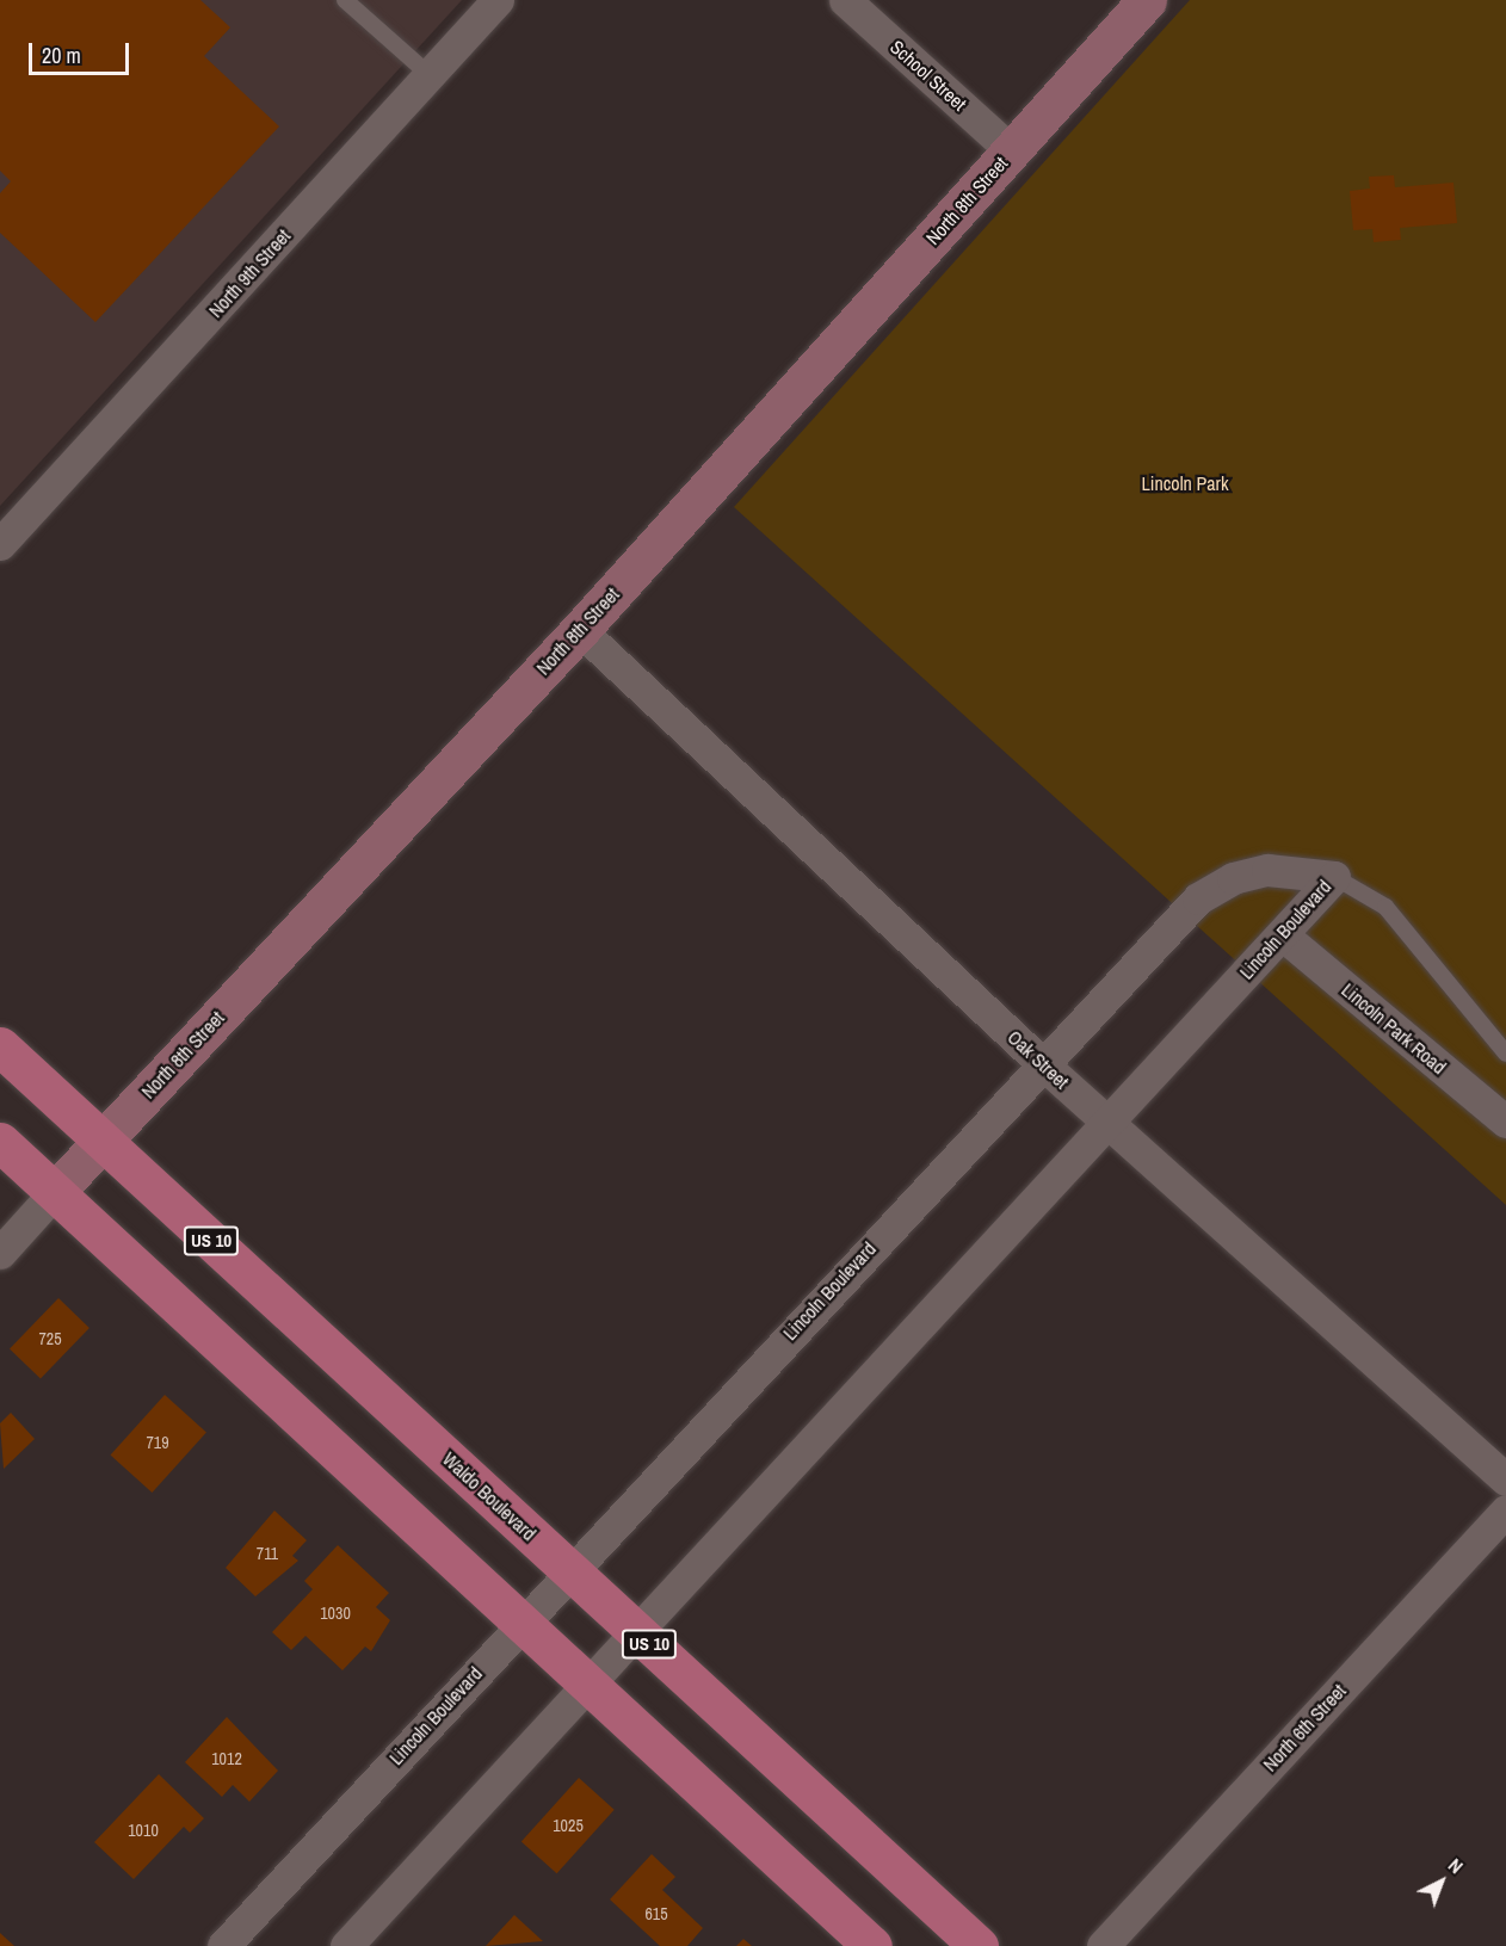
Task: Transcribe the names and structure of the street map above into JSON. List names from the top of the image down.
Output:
{
  "streets": {
    "main road": ["US 10", "Waldo Boulevard"],
    "street": [
      "School Street",
      "North 8th Street",
      "North 9th Street",
      "Lincoln Boulevard",
      "Lincoln Park Road",
      "Oak Street",
      "North 6th Street"
    ]
  },
  "crossings": [
    ["School Street", "North 8th Street"],
    ["North 8th Street", "Oak Street"],
    ["North 8th Street", "Waldo Boulevard"],
    ["Lincoln Boulevard", "Lincoln Park Road"],
    ["Lincoln Boulevard", "Oak Street"],
    ["Lincoln Boulevard", "Waldo Boulevard"]
  ],
  "parks": ["Lincoln Park"],
  "house_numbers": [
    "725",
    "719",
    "711",
    "1030",
    "1012",
    "1025",
    "1010",
    "615"
  ],
  "scale_bar": "20 m",
  "north": "top right"
}
